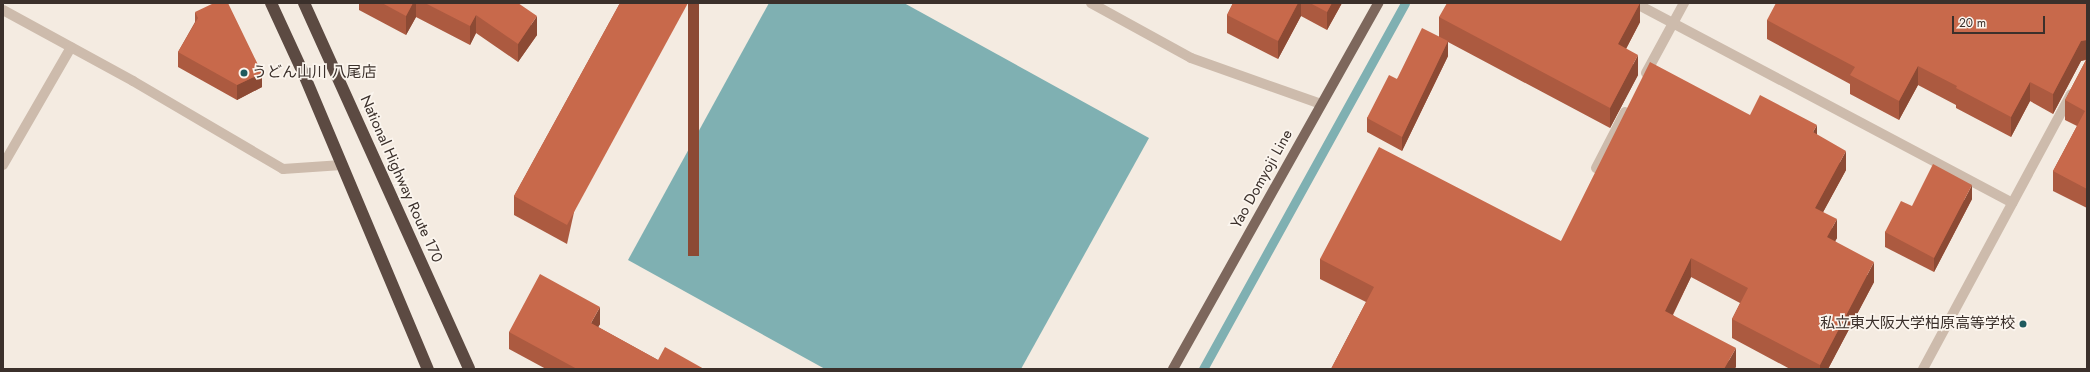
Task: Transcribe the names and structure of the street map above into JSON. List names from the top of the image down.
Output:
{
  "streets": {
    "highway": ["National Highway Route 170"],
    "main road": ["Yao Domyoji Line"]
  },
  "places": ["うどん山川 八尾店", "私立東大阪大学柏原高等学校"],
  "scale_bar": "20 m"
}
